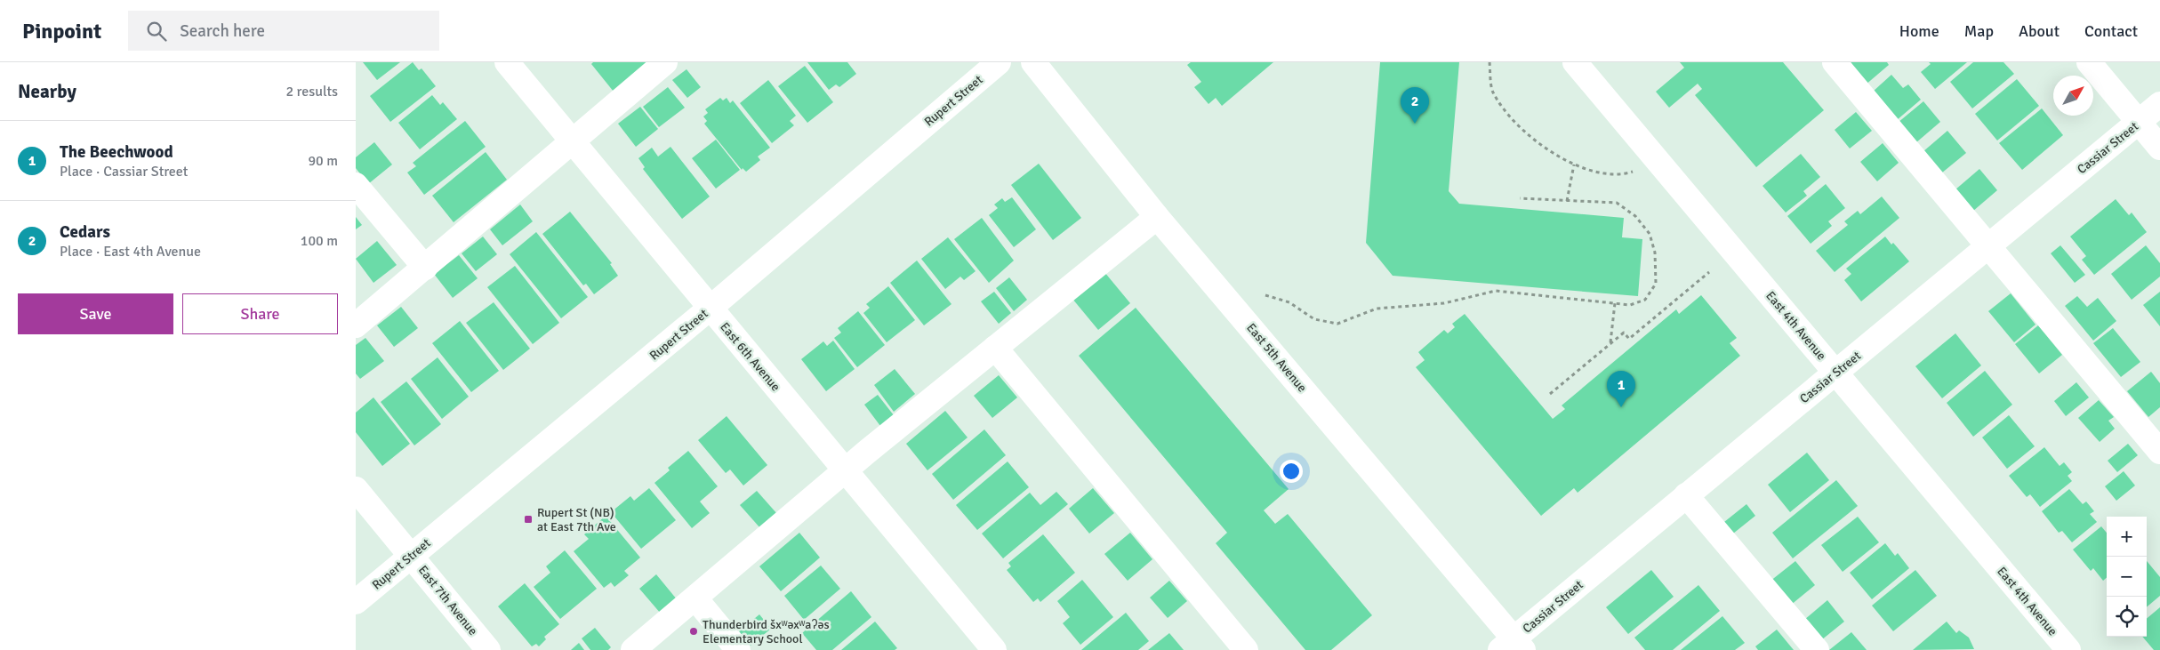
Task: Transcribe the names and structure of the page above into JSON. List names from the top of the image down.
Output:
{
  "streets": {
    "street": [
      "Rupert Street",
      "Cassiar Street",
      "East 4th Avenue",
      "East 6th Avenue",
      "East 5th Avenue",
      "East 7th Avenue"
    ]
  },
  "crossings": [
    ["Rupert Street", "East 6th Avenue"],
    ["Rupert Street", "East 7th Avenue"],
    ["Cassiar Street", "East 4th Avenue"],
    ["Cassiar Street", "East 5th Avenue"]
  ],
  "places": {
    "transit": ["Rupert St (NB) at East 7th Ave"],
    "other": ["Thunderbird šxʷəxʷaʔəs Elementary School"]
  },
  "north": "top right",
  "page": {
    "header": "Pinpoint",
    "search": "Search here",
    "nav": [
      "Home",
      "Map",
      "About",
      "Contact"
    ],
    "heading": ["Nearby", "2 results"],
    "pins": ["2", "1"],
    "list": [
      {
        "mark": "1",
        "name": "The Beechwood",
        "note": "Place · Cassiar Street",
        "value": "90 m"
      },
      {
        "mark": "2",
        "name": "Cedars",
        "note": "Place · East 4th Avenue",
        "value": "100 m"
      }
    ],
    "buttons": ["Save", "Share"],
    "map_buttons": ["+", "−"]
  }
}
